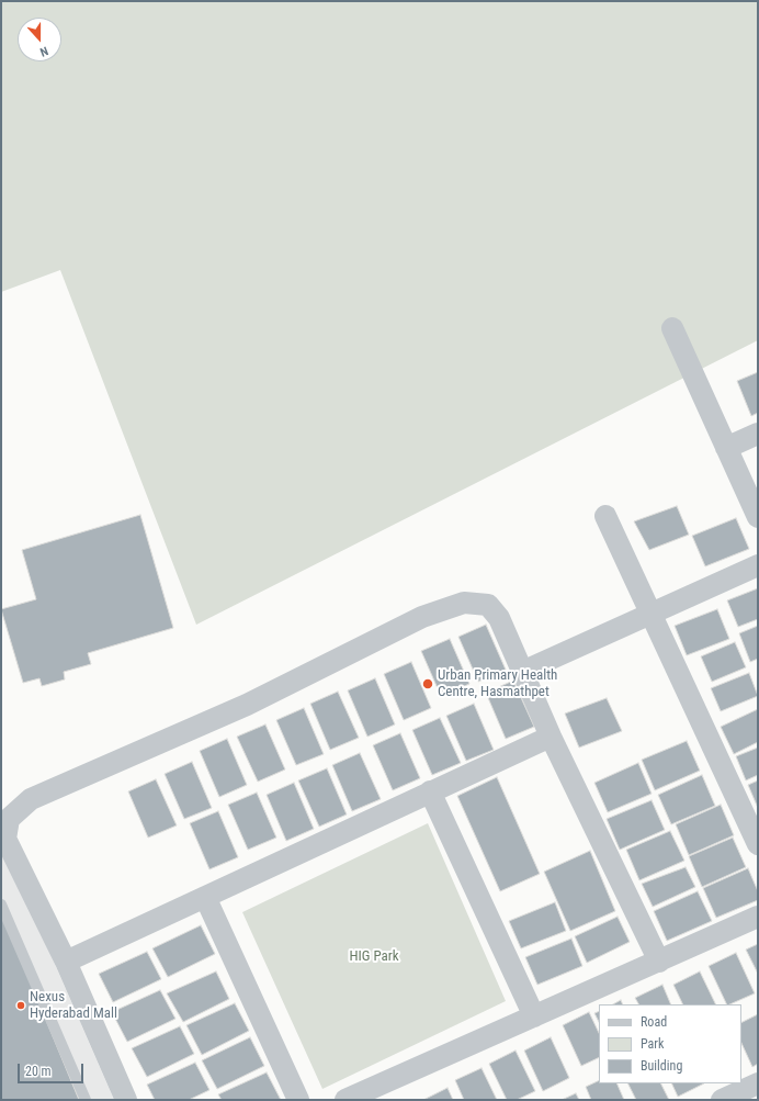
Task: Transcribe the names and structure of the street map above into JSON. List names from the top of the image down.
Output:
{
  "parks": ["HIG Park"],
  "places": ["Urban Primary Health Centre, Hasmathpet", "Nexus Hyderabad Mall"],
  "legend": ["Road", "Park", "Building"],
  "scale_bar": "20 m",
  "north": "bottom"
}
